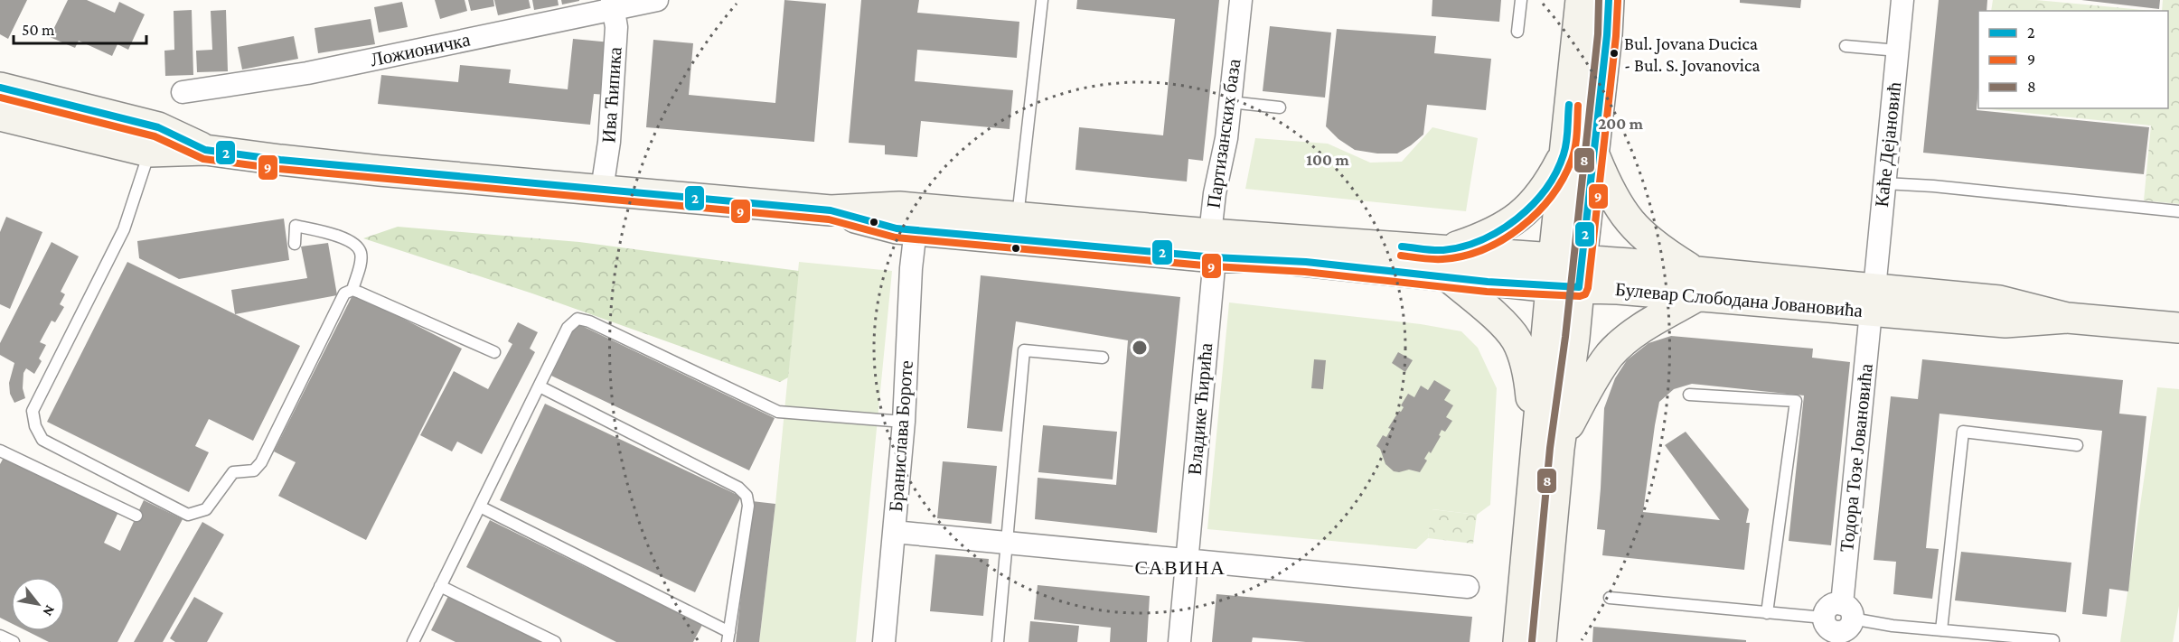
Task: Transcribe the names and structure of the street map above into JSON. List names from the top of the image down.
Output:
{
  "streets": {
    "street": [
      "Ложионичка",
      "Ива Ћипика",
      "Партизанских база",
      "Каће Дејановић",
      "Булевар Слободана Јовановића",
      "Владике Ћирића",
      "Бранислава Бороте",
      "Тодора Тозе Јовановића"
    ]
  },
  "crossings": [
    ["Ложионичка", "Ива Ћипика"],
    ["Ива Ћипика", "Булевар Слободана Јовановића"],
    ["Партизанских база", "Булевар Слободана Јовановића"],
    ["Партизанских база", "Владике Ћирића"],
    ["Каће Дејановић", "Булевар Слободана Јовановића"],
    ["Каће Дејановић", "Тодора Тозе Јовановића"],
    ["Булевар Слободана Јовановића", "Владике Ћирића"],
    ["Булевар Слободана Јовановића", "Бранислава Бороте"],
    ["Булевар Слободана Јовановића", "Тодора Тозе Јовановића"]
  ],
  "districts": ["САВИНА"],
  "places": ["Bul. Jovana Ducica - Bul. S. Jovanovica"],
  "lines": ["transit line 2", "transit line 8", "transit line 9"],
  "legend": ["2", "9", "8"],
  "scale_bar": "50 m",
  "north": "bottom right",
  "rings": ["200 m", "100 m"]
}
